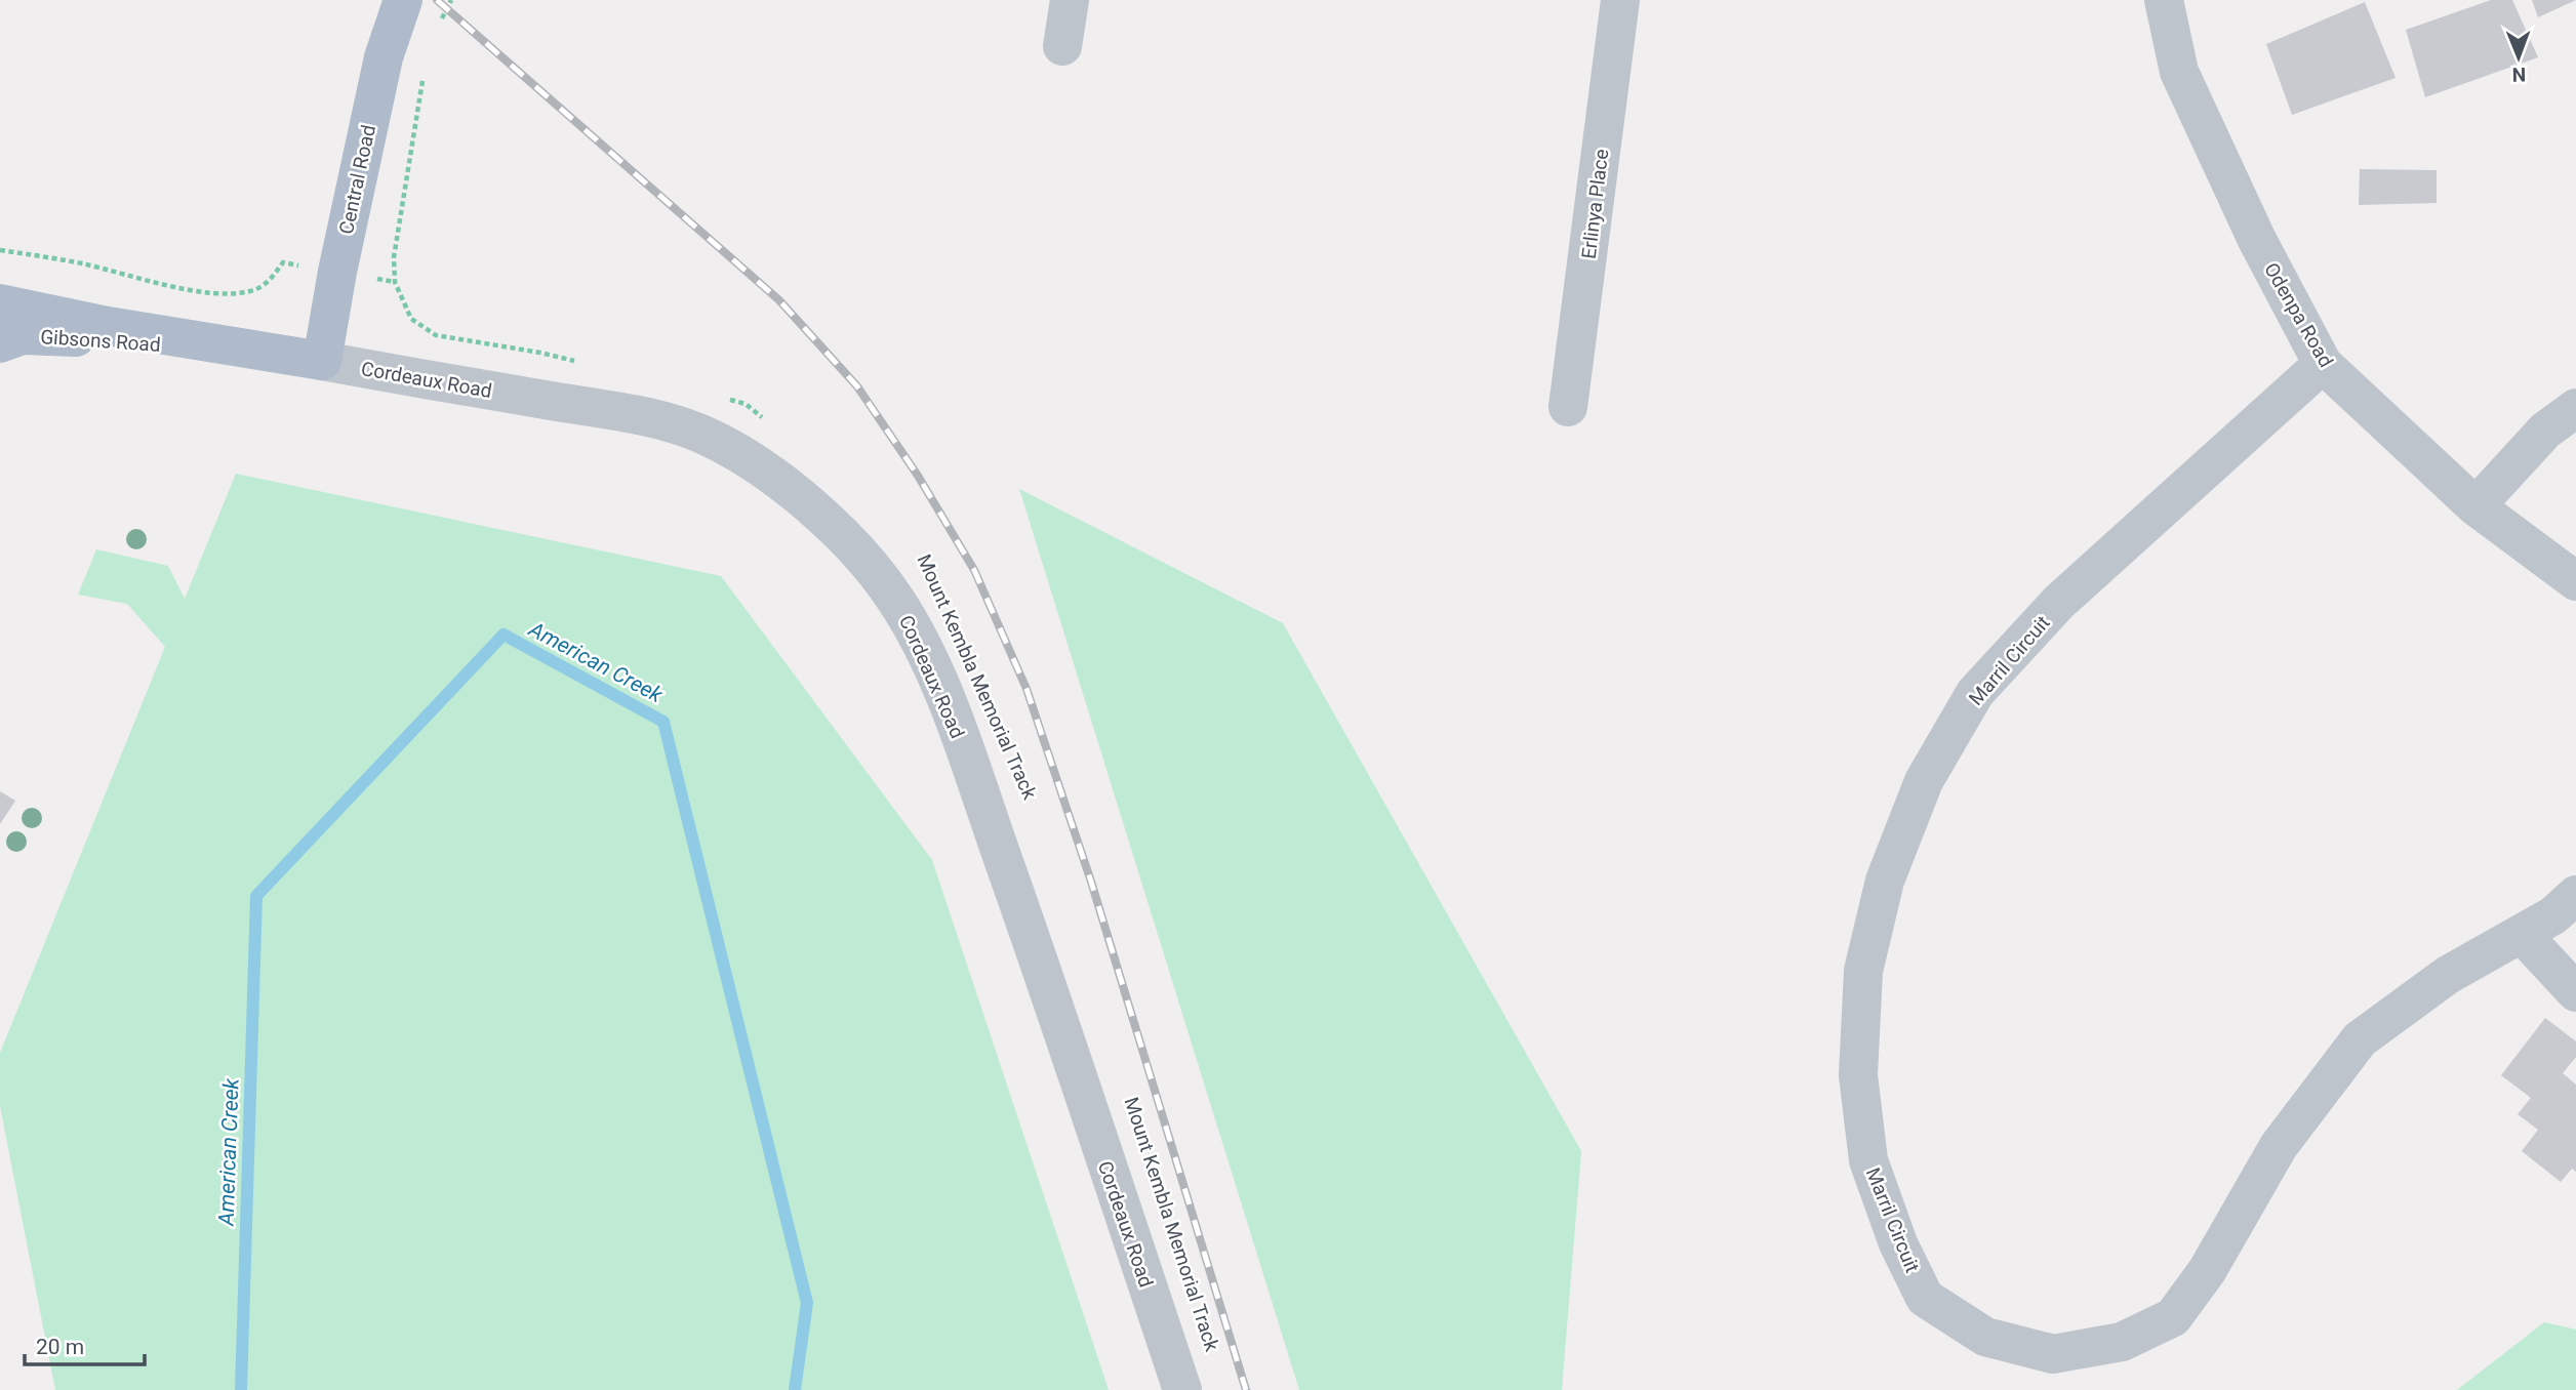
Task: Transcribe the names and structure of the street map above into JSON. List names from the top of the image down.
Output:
{
  "streets": {
    "main road": ["Central Road", "Gibsons Road", "Cordeaux Road"],
    "street": ["Erlinya Place", "Odenpa Road", "Marril Circuit"]
  },
  "crossings": [
    ["Central Road", "Cordeaux Road"],
    ["Odenpa Road", "Marril Circuit"],
    ["Gibsons Road", "Cordeaux Road"]
  ],
  "water": ["American Creek"],
  "scale_bar": "20 m",
  "north": "bottom"
}
